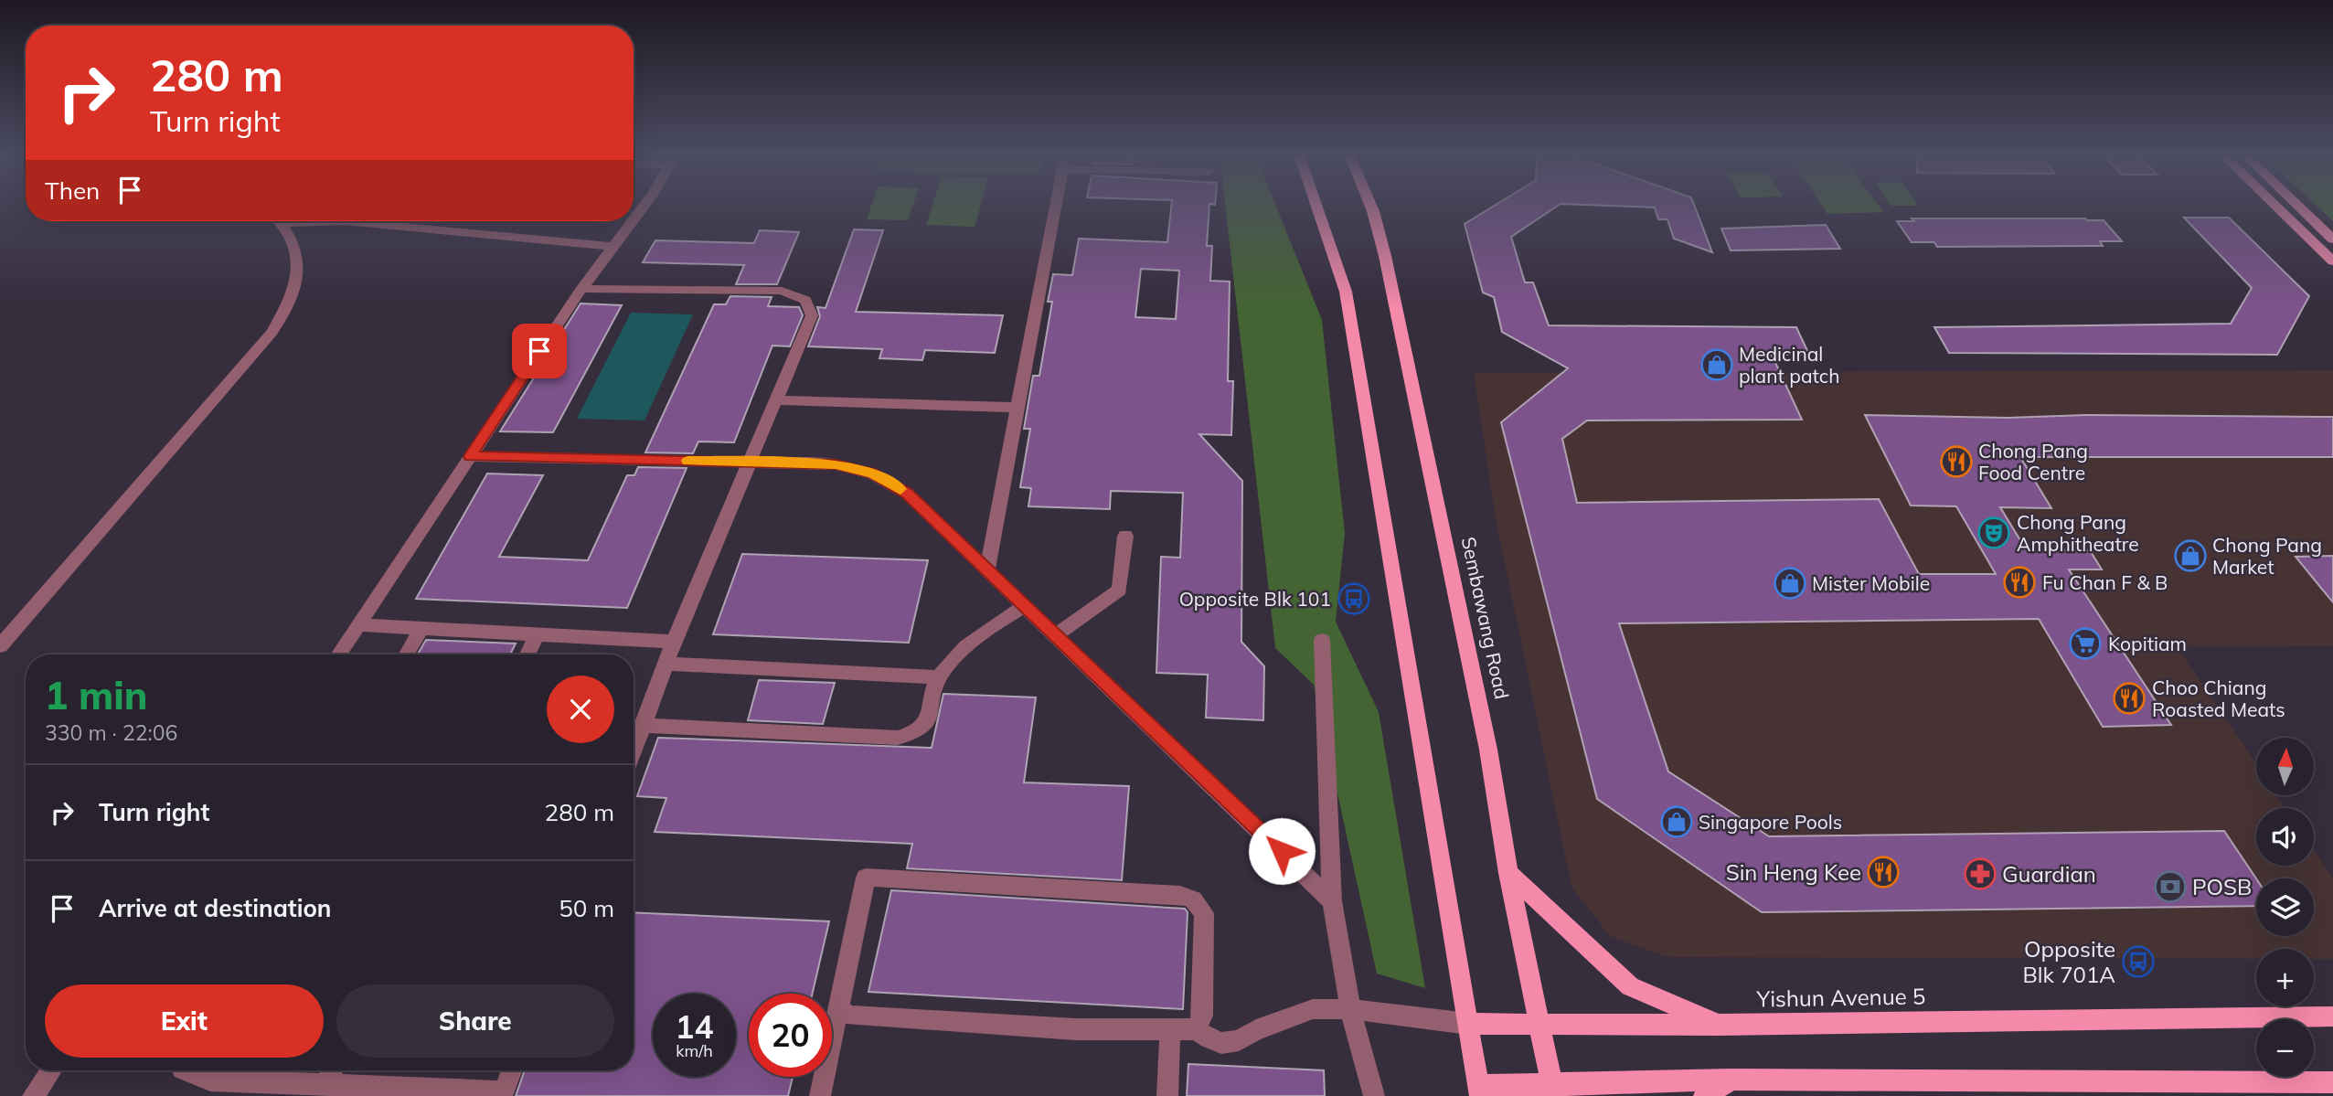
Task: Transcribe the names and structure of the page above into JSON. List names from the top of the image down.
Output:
{
  "streets": {
    "main road": ["Sembawang Road", "Yishun Avenue 5"]
  },
  "crossings": [
    ["Sembawang Road", "Yishun Avenue 5"]
  ],
  "places": {
    "shop": [
      "Medicinal plant patch",
      "Chong Pang Market",
      "Mister Mobile",
      "Singapore Pools"
    ],
    "restaurant": [
      "Chong Pang Food Centre",
      "Fu Chan F & B",
      "Choo Chiang Roasted Meats",
      "Sin Heng Kee"
    ],
    "theatre": ["Chong Pang Amphitheatre"],
    "bus stop": ["Opposite Blk 101", "Opposite Blk 701A"],
    "supermarket": ["Kopitiam"],
    "pharmacy": ["Guardian"],
    "bank": ["POSB"]
  },
  "north": "top",
  "page": {
    "turn": ["280 m", "Turn right"],
    "then": "Then",
    "heading": ["1 min", "330 m · 22:06"],
    "map_buttons": ["+", "−"],
    "list": [
      {
        "name": "Turn right",
        "value": "280 m"
      },
      {
        "name": "Arrive at destination",
        "value": "50 m"
      }
    ],
    "buttons": ["Exit", "Share"],
    "speed": "14 km/h",
    "limit": "20"
  }
}
